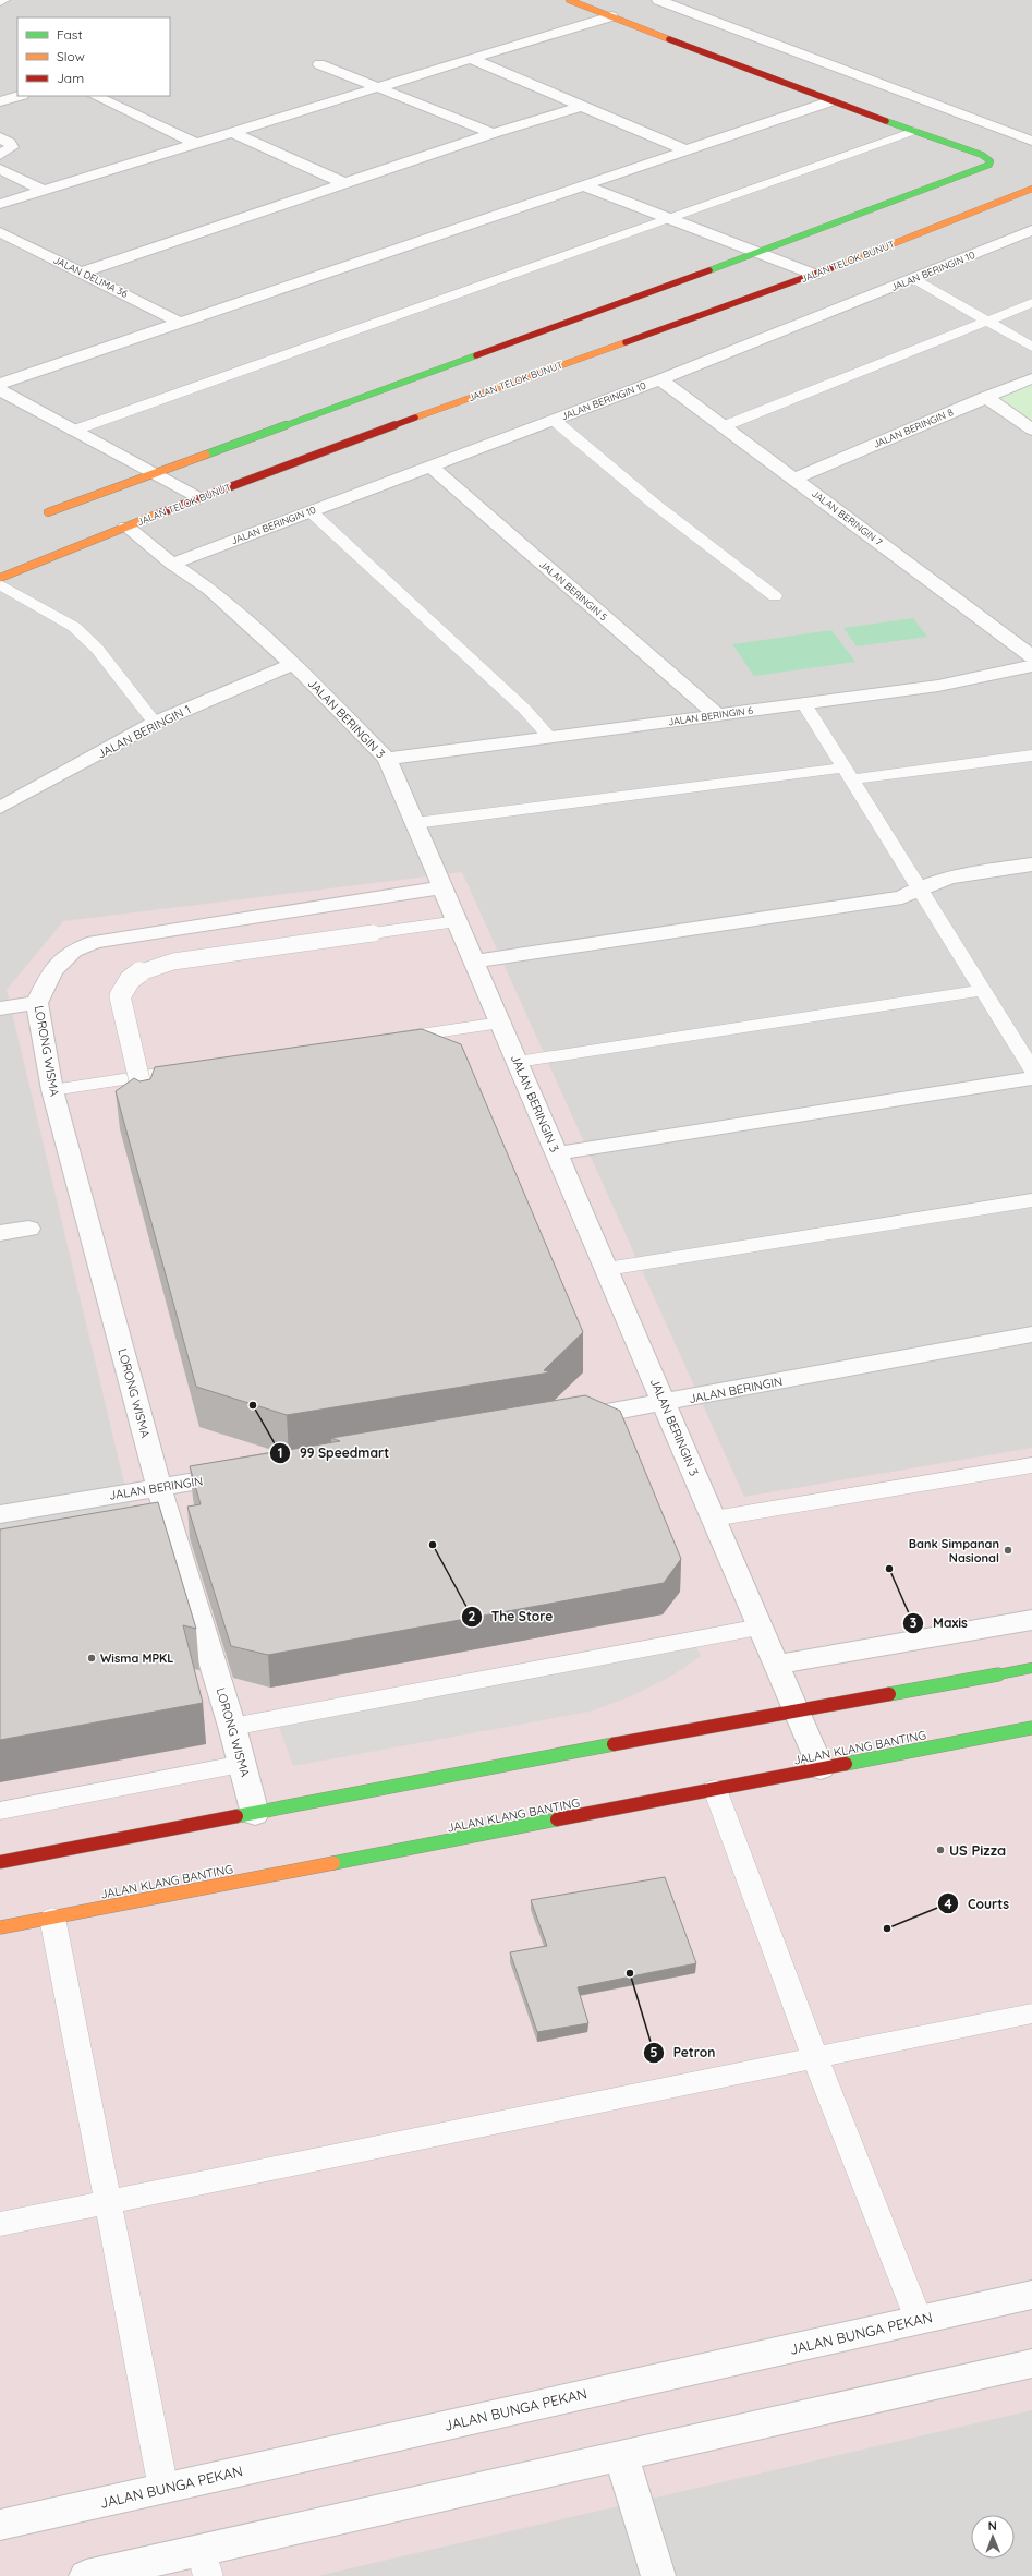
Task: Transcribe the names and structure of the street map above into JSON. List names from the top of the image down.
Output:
{
  "streets": {
    "main road": ["JALAN TELOK BUNUT", "JALAN KLANG BANTING"],
    "street": [
      "JALAN BERINGIN 10",
      "JALAN DELIMA 36",
      "JALAN BERINGIN 8",
      "JALAN BERINGIN 7",
      "JALAN BERINGIN 5",
      "JALAN BERINGIN 6",
      "JALAN BERINGIN 3",
      "JALAN BERINGIN 1",
      "LORONG WISMA",
      "JALAN BERINGIN",
      "JALAN BUNGA PEKAN"
    ]
  },
  "crossings": [
    ["JALAN TELOK BUNUT", "JALAN BERINGIN 3"],
    ["JALAN BERINGIN 10", "JALAN BERINGIN 7"],
    ["JALAN BERINGIN 10", "JALAN BERINGIN 5"],
    ["JALAN BERINGIN 10", "JALAN BERINGIN 3"],
    ["JALAN BERINGIN 8", "JALAN BERINGIN 7"],
    ["JALAN BERINGIN 5", "JALAN BERINGIN 6"],
    ["JALAN BERINGIN 6", "JALAN BERINGIN 3"],
    ["JALAN BERINGIN 3", "JALAN BERINGIN 1"],
    ["JALAN BERINGIN 3", "LORONG WISMA"],
    ["JALAN BERINGIN 3", "JALAN BERINGIN"],
    ["JALAN BERINGIN 3", "JALAN KLANG BANTING"],
    ["LORONG WISMA", "JALAN BERINGIN"]
  ],
  "places": [
    "99 Speedmart",
    "The Store",
    "Bank Simpanan Nasional",
    "Maxis",
    "Wisma MPKL",
    "US Pizza",
    "Courts",
    "Petron"
  ],
  "legend": ["Fast", "Slow", "Jam"],
  "north": "top"
}
